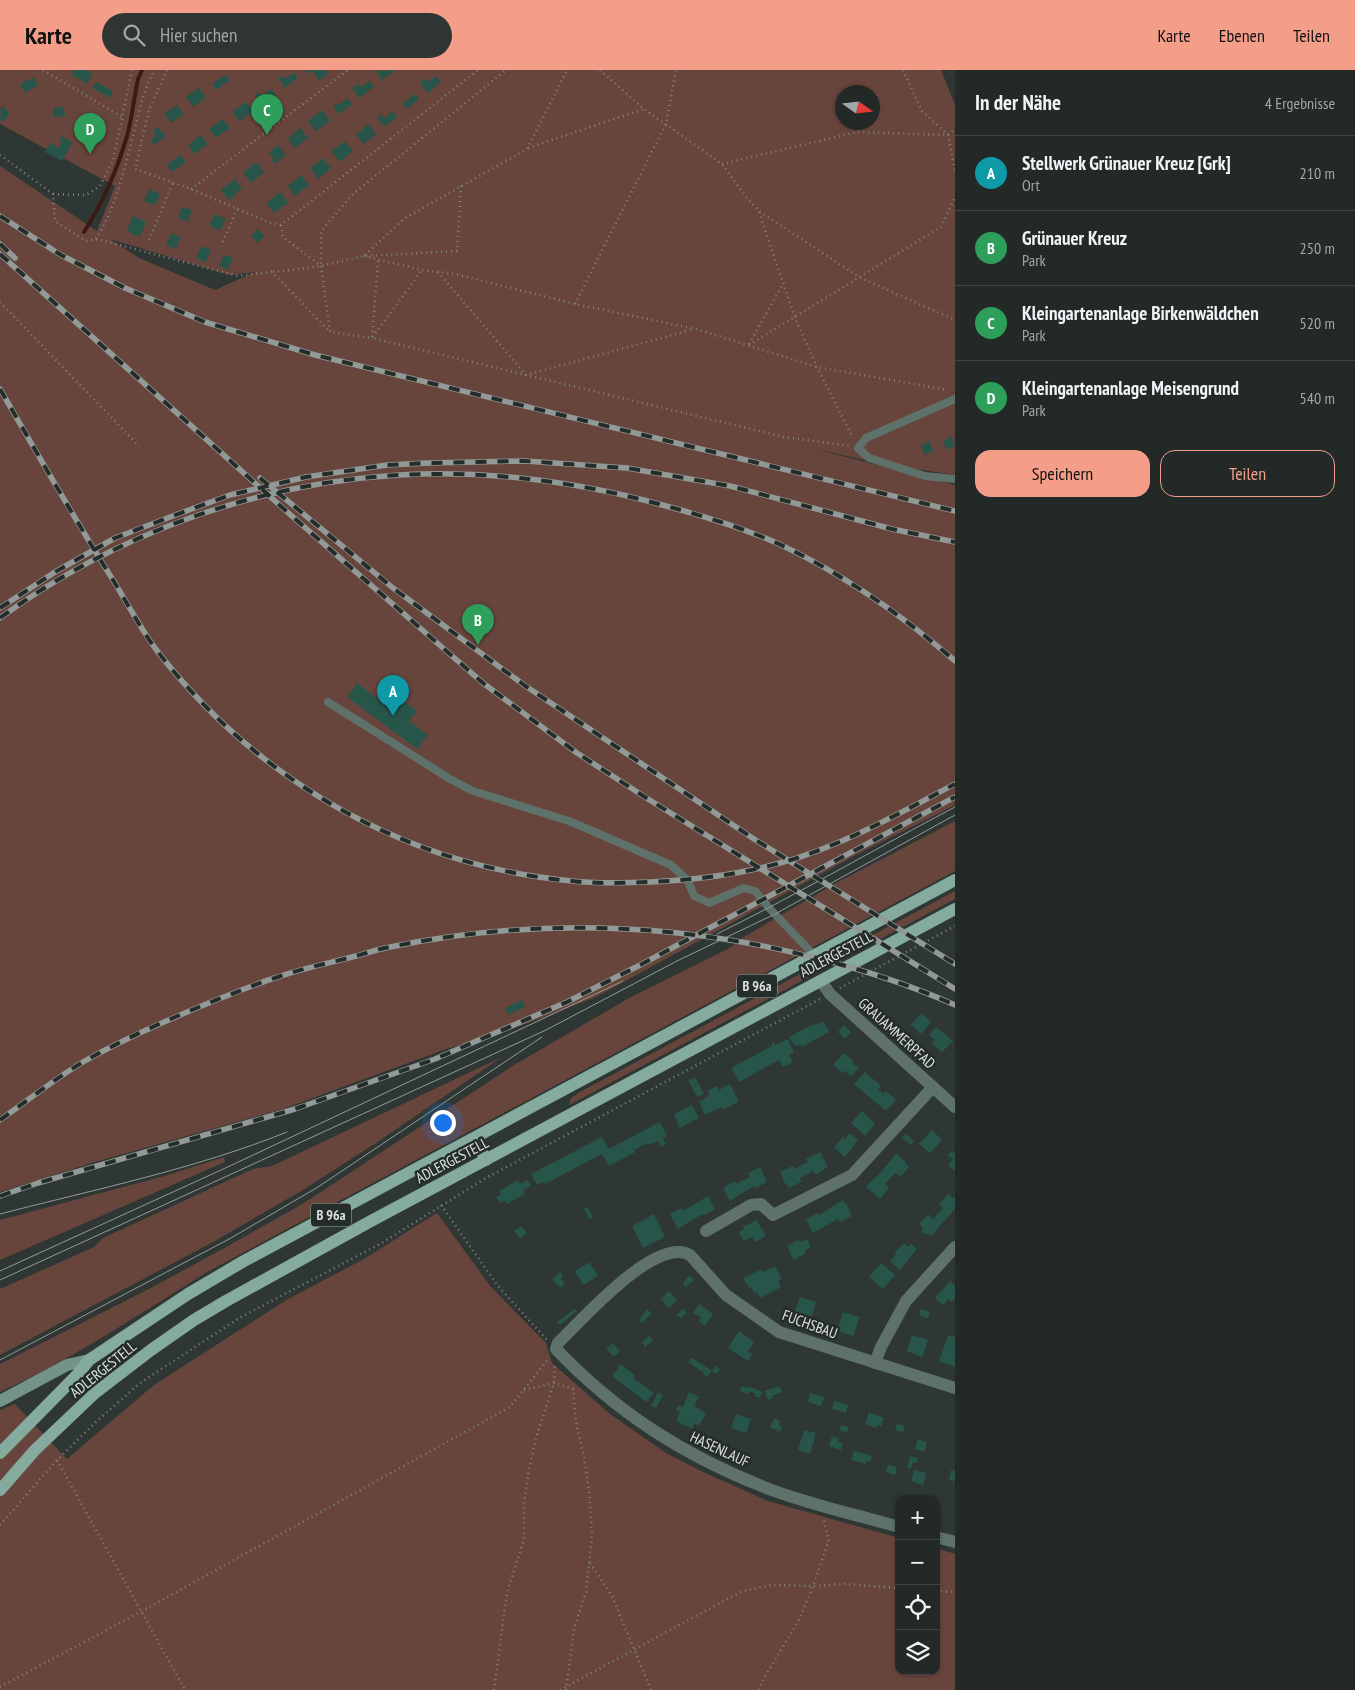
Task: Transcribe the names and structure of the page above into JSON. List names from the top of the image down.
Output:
{
  "streets": {
    "main road": ["ADLERGESTELL", "B 96a"],
    "street": ["GRAUAMMERPFAD", "FUCHSBAU", "HASENLAUF"]
  },
  "crossings": [
    ["ADLERGESTELL", "GRAUAMMERPFAD"],
    ["FUCHSBAU", "HASENLAUF"]
  ],
  "north": "right",
  "page": {
    "header": "Karte",
    "search": "Hier suchen",
    "nav": ["Karte", "Ebenen", "Teilen"],
    "heading": ["In der Nähe", "4 Ergebnisse"],
    "pins": [
      "C",
      "D",
      "B",
      "A"
    ],
    "list": [
      {
        "mark": "A",
        "name": "Stellwerk Grünauer Kreuz [Grk]",
        "note": "Ort",
        "value": "210 m"
      },
      {
        "mark": "B",
        "name": "Grünauer Kreuz",
        "note": "Park",
        "value": "250 m"
      },
      {
        "mark": "C",
        "name": "Kleingartenanlage Birkenwäldchen",
        "note": "Park",
        "value": "520 m"
      },
      {
        "mark": "D",
        "name": "Kleingartenanlage Meisengrund",
        "note": "Park",
        "value": "540 m"
      }
    ],
    "buttons": ["Speichern", "Teilen"],
    "map_buttons": ["+", "−"]
  }
}
